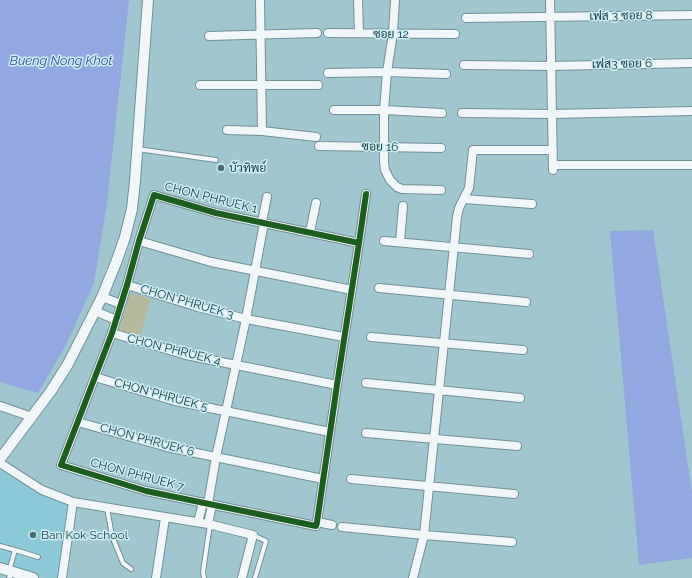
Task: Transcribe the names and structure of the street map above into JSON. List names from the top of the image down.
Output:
{
  "streets": {
    "street": [
      "เฟส 3 ซอย 8",
      "ซอย 12",
      "เฟส3 ซอย 6",
      "ซอย 16",
      "CHON PHRUEK 1",
      "CHON PHRUEK 3",
      "CHON PHRUEK 4",
      "CHON PHRUEK 5",
      "CHON PHRUEK 6",
      "CHON PHRUEK 7"
    ]
  },
  "crossings": [
    ["CHON PHRUEK 6", "CHON PHRUEK 7"]
  ],
  "water": ["Bueng Nong Khot"],
  "places": ["บัวทิพย์", "Ban Kok School"]
}
